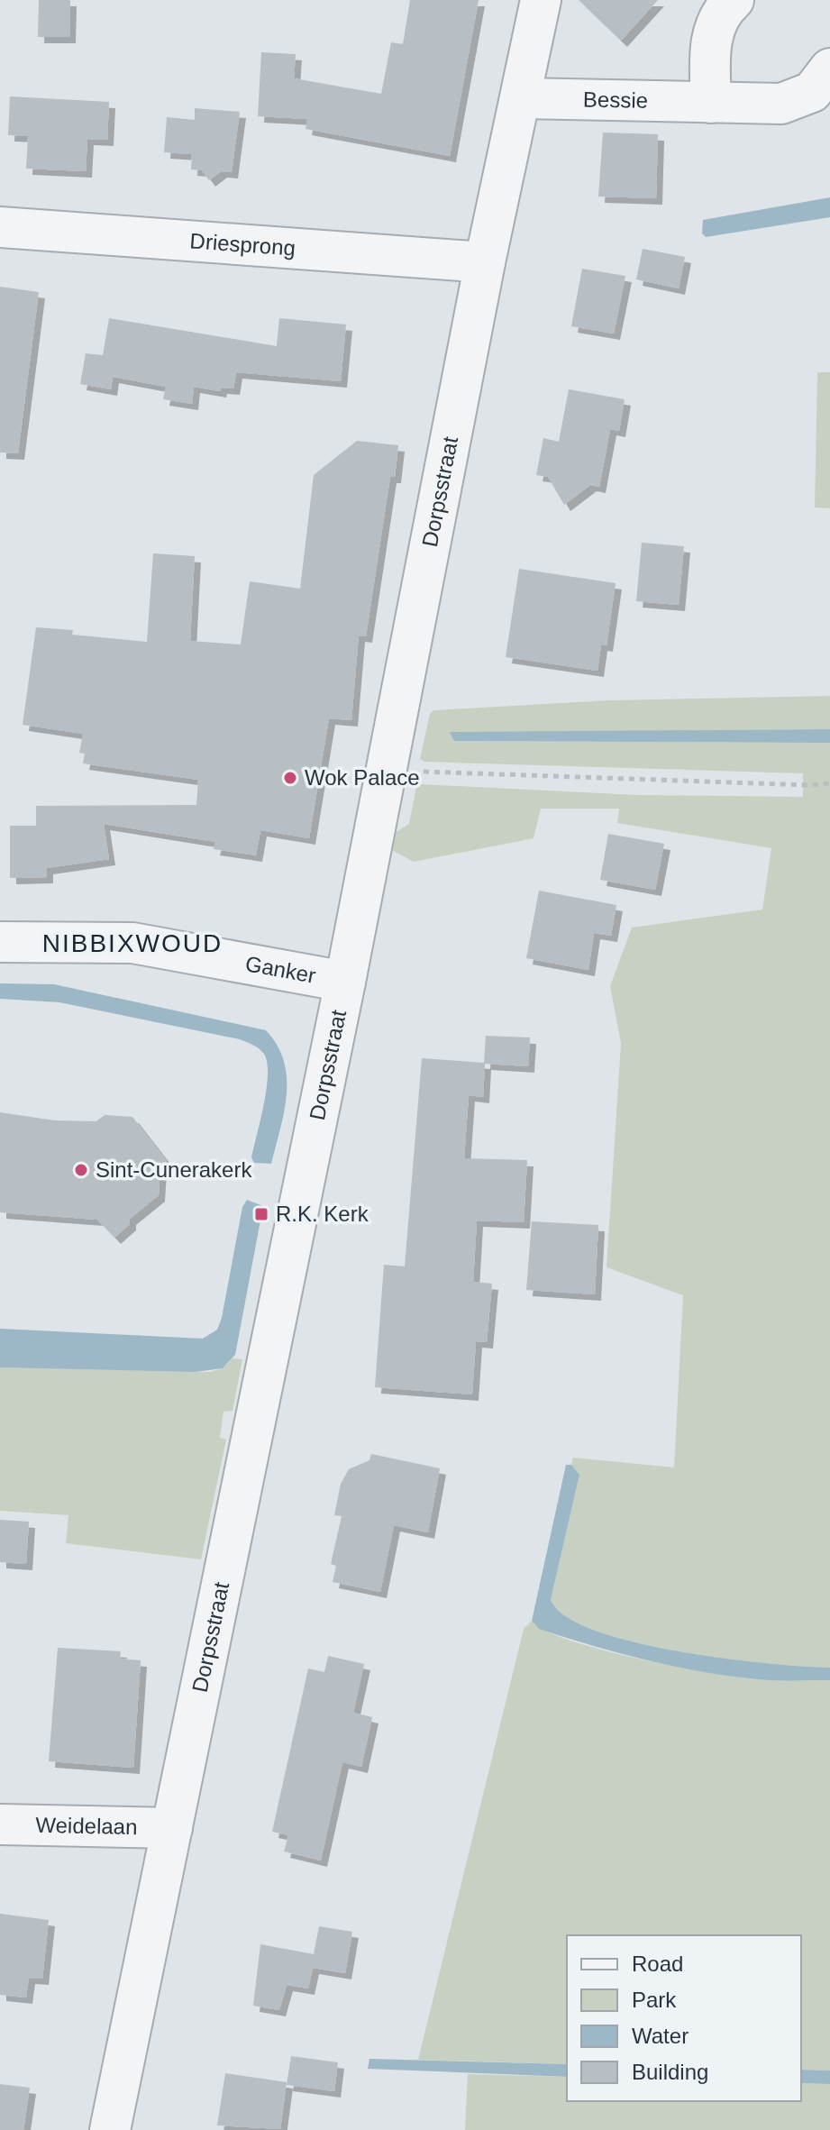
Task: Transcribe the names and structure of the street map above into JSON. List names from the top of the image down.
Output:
{
  "streets": {
    "street": [
      "Bessie",
      "Driesprong",
      "Dorpsstraat",
      "Ganker",
      "Weidelaan"
    ]
  },
  "crossings": [
    ["Bessie", "Dorpsstraat"],
    ["Driesprong", "Dorpsstraat"],
    ["Dorpsstraat", "Ganker"],
    ["Dorpsstraat", "Weidelaan"]
  ],
  "districts": ["NIBBIXWOUD"],
  "places": {
    "other": ["Wok Palace", "Sint-Cunerakerk"],
    "transit": ["R.K. Kerk"]
  },
  "legend": [
    "Road",
    "Park",
    "Water",
    "Building"
  ]
}
